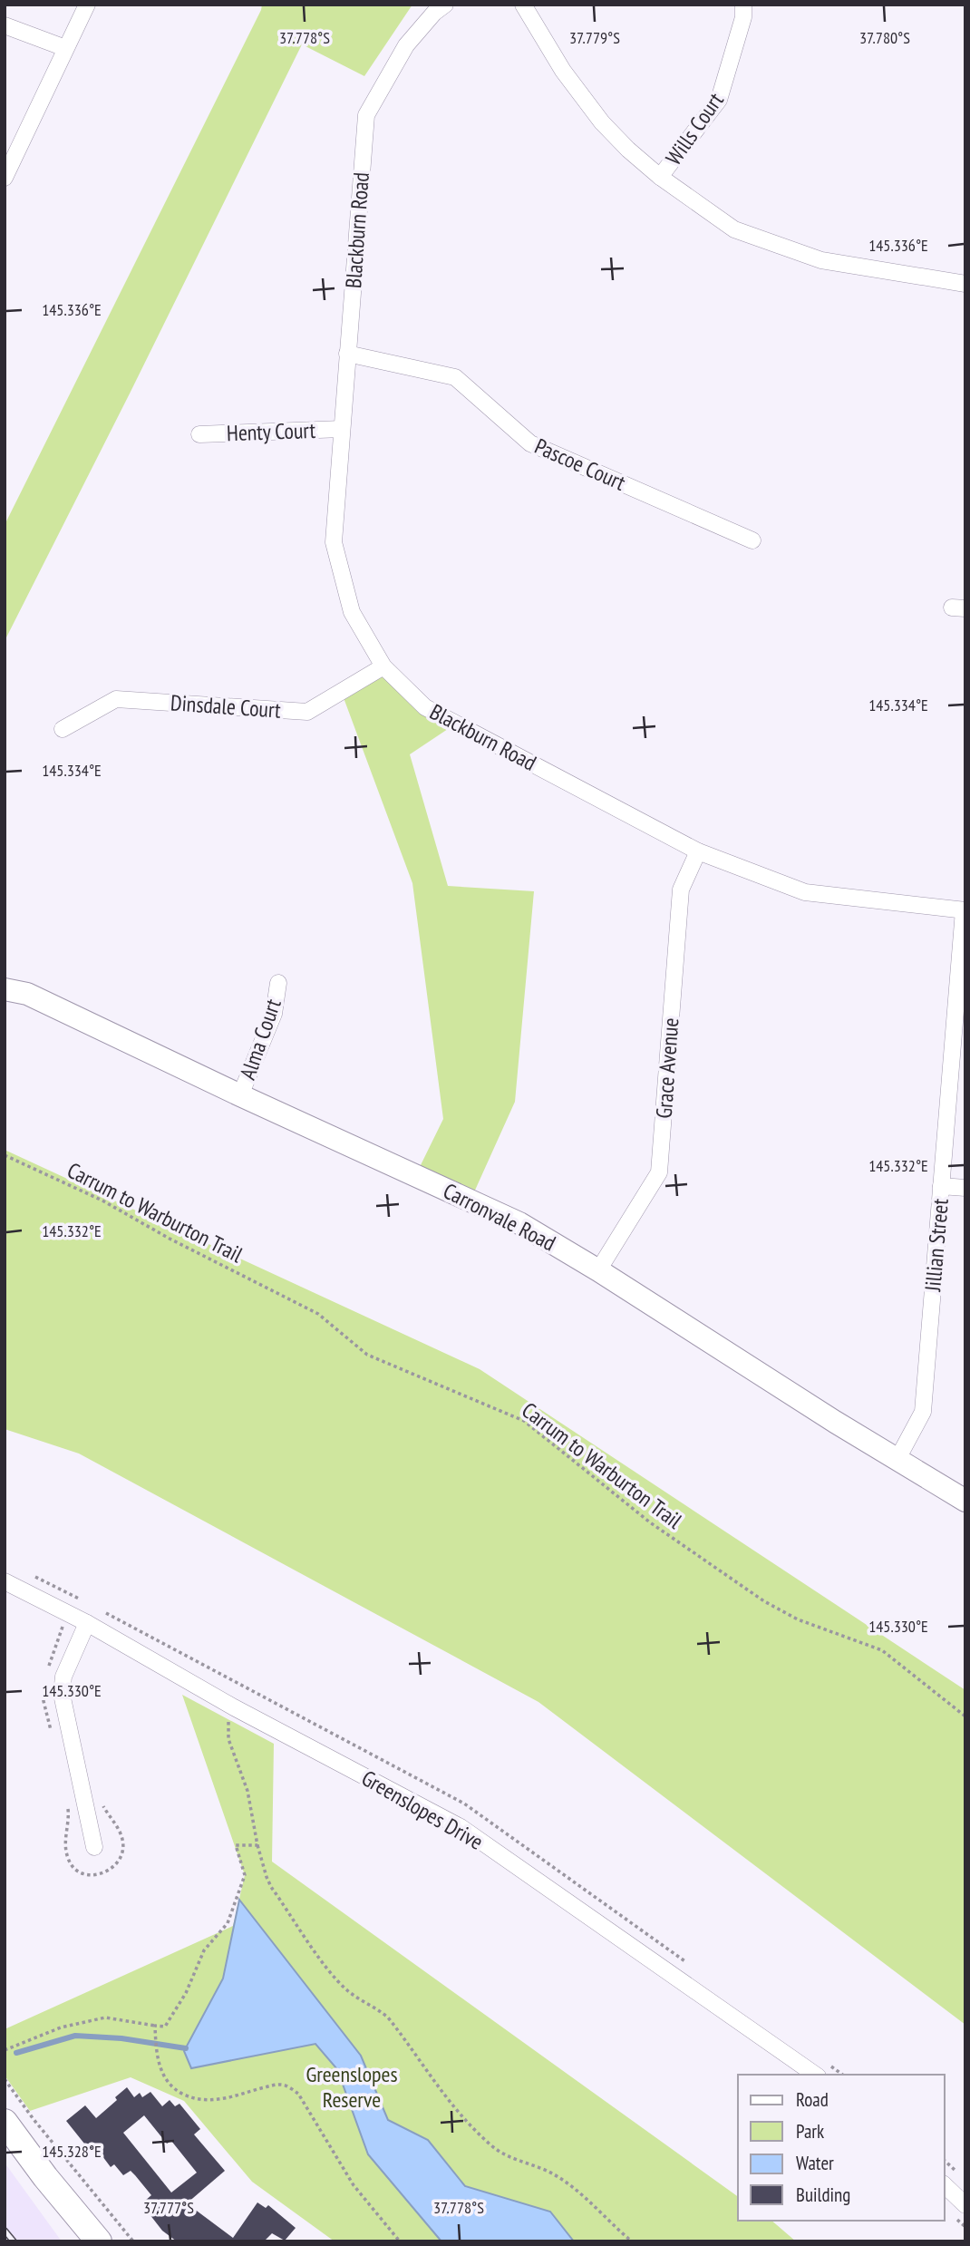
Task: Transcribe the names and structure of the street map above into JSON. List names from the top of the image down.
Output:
{
  "streets": {
    "street": [
      "Wills Court",
      "Blackburn Road",
      "Henty Court",
      "Pascoe Court",
      "Dinsdale Court",
      "Alma Court",
      "Grace Avenue",
      "Carronvale Road",
      "Jillian Street",
      "Greenslopes Drive"
    ],
    "path": ["Carrum to Warburton Trail"]
  },
  "crossings": [
    ["Blackburn Road", "Henty Court"],
    ["Blackburn Road", "Pascoe Court"],
    ["Blackburn Road", "Dinsdale Court"],
    ["Blackburn Road", "Grace Avenue"],
    ["Blackburn Road", "Jillian Street"],
    ["Alma Court", "Carronvale Road"],
    ["Grace Avenue", "Carronvale Road"],
    ["Carronvale Road", "Jillian Street"]
  ],
  "parks": ["Greenslopes Reserve"],
  "legend": [
    "Road",
    "Park",
    "Water",
    "Building"
  ],
  "coordinates": [
    "37.778°S",
    "37.779°S",
    "37.780°S",
    "145.336°E",
    "145.334°E",
    "145.332°E",
    "145.330°E",
    "145.328°E",
    "37.777°S"
  ]
}
